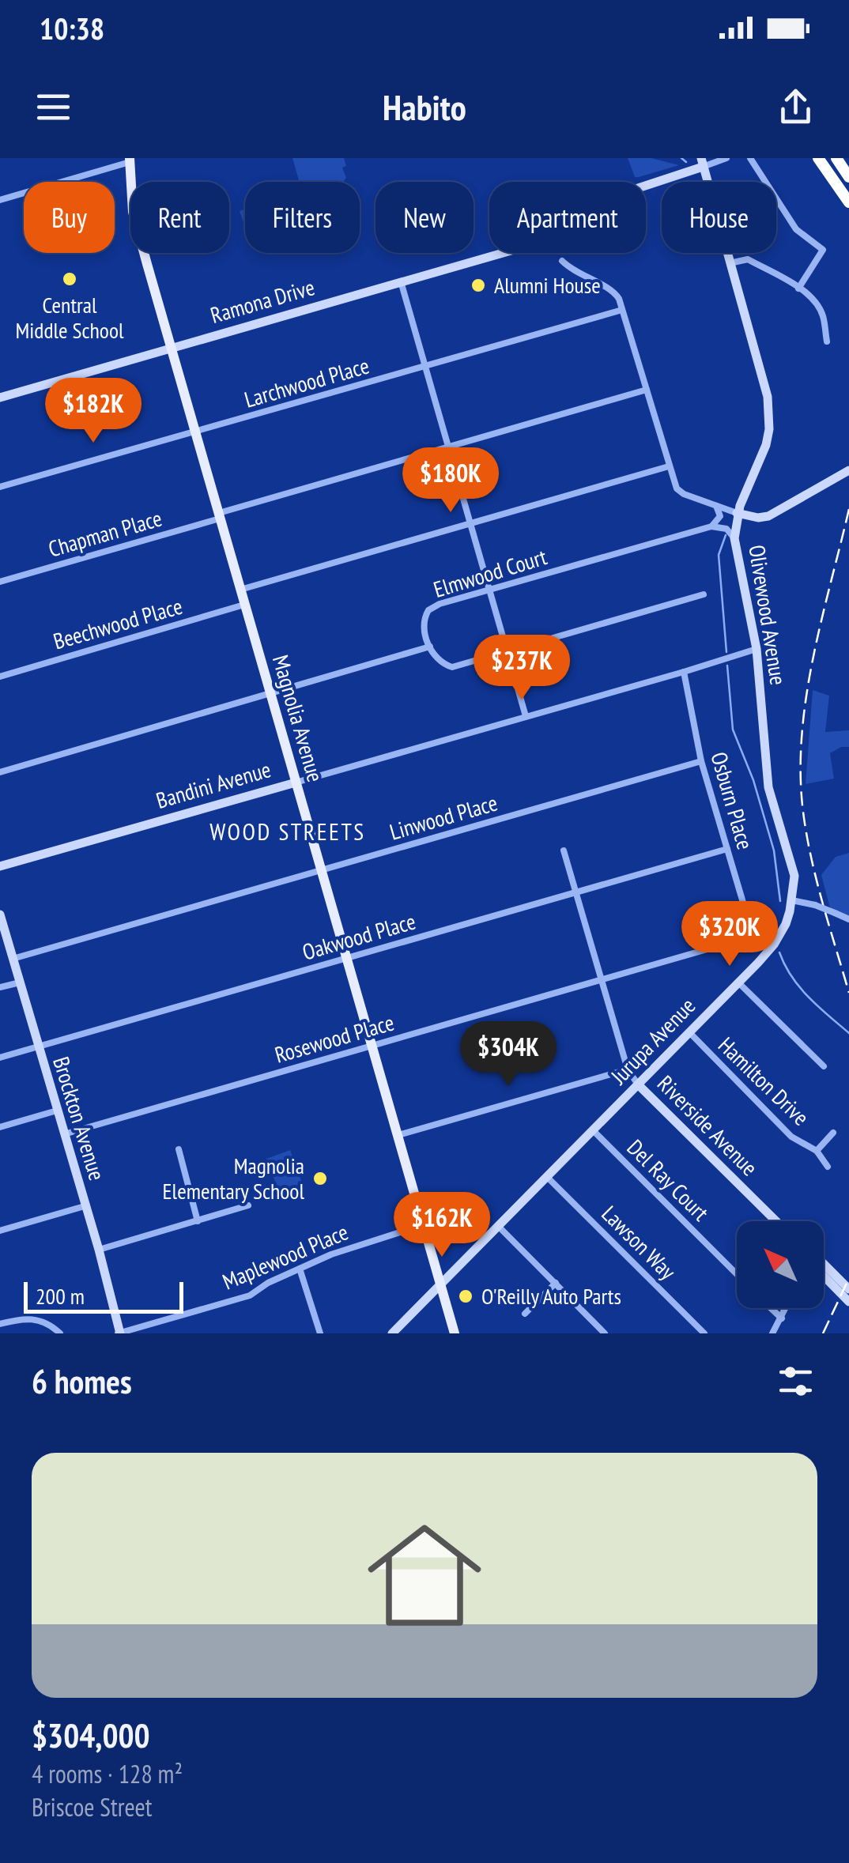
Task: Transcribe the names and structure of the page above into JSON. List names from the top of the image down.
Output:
{
  "streets": {
    "main road": [
      "Ramona Drive",
      "Olivewood Avenue",
      "Magnolia Avenue",
      "Bandini Avenue",
      "Jurupa Avenue",
      "Brockton Avenue",
      "Riverside Avenue"
    ],
    "street": [
      "Larchwood Place",
      "Chapman Place",
      "Elmwood Court",
      "Beechwood Place",
      "Osburn Place",
      "Linwood Place",
      "Oakwood Place",
      "Rosewood Place",
      "Hamilton Drive",
      "Del Ray Court",
      "Lawson Way",
      "Maplewood Place"
    ]
  },
  "crossings": [
    ["Ramona Drive", "Olivewood Avenue"],
    ["Ramona Drive", "Magnolia Avenue"],
    ["Larchwood Place", "Magnolia Avenue"],
    ["Chapman Place", "Magnolia Avenue"],
    ["Olivewood Avenue", "Bandini Avenue"],
    ["Olivewood Avenue", "Jurupa Avenue"],
    ["Beechwood Place", "Magnolia Avenue"],
    ["Magnolia Avenue", "Bandini Avenue"],
    ["Magnolia Avenue", "Linwood Place"],
    ["Magnolia Avenue", "Oakwood Place"],
    ["Magnolia Avenue", "Rosewood Place"],
    ["Magnolia Avenue", "Jurupa Avenue"],
    ["Magnolia Avenue", "Maplewood Place"],
    ["Bandini Avenue", "Osburn Place"],
    ["Osburn Place", "Linwood Place"],
    ["Osburn Place", "Oakwood Place"],
    ["Osburn Place", "Rosewood Place"],
    ["Linwood Place", "Brockton Avenue"],
    ["Oakwood Place", "Brockton Avenue"],
    ["Oakwood Place", "Riverside Avenue"],
    ["Rosewood Place", "Brockton Avenue"],
    ["Rosewood Place", "Riverside Avenue"],
    ["Jurupa Avenue", "Hamilton Drive"],
    ["Jurupa Avenue", "Riverside Avenue"],
    ["Jurupa Avenue", "Del Ray Court"],
    ["Jurupa Avenue", "Lawson Way"],
    ["Brockton Avenue", "Maplewood Place"]
  ],
  "districts": ["WOOD STREETS"],
  "places": [
    "Central Middle School",
    "Alumni House",
    "Magnolia Elementary School",
    "O'Reilly Auto Parts"
  ],
  "scale_bar": "200 m",
  "north": "top left",
  "page": {
    "status": "10:38",
    "header": "Habito",
    "chip": [
      "Buy",
      "Rent",
      "Filters",
      "New",
      "Apartment",
      "House"
    ],
    "price": [
      "$182K",
      "$180K",
      "$237K",
      "$320K",
      "$304K",
      "$162K"
    ],
    "scale": "200 m",
    "heading": "6 homes",
    "list": [
      {
        "name": "$304,000",
        "note": "4 rooms · 128 m² · Briscoe Street"
      }
    ]
  }
}
